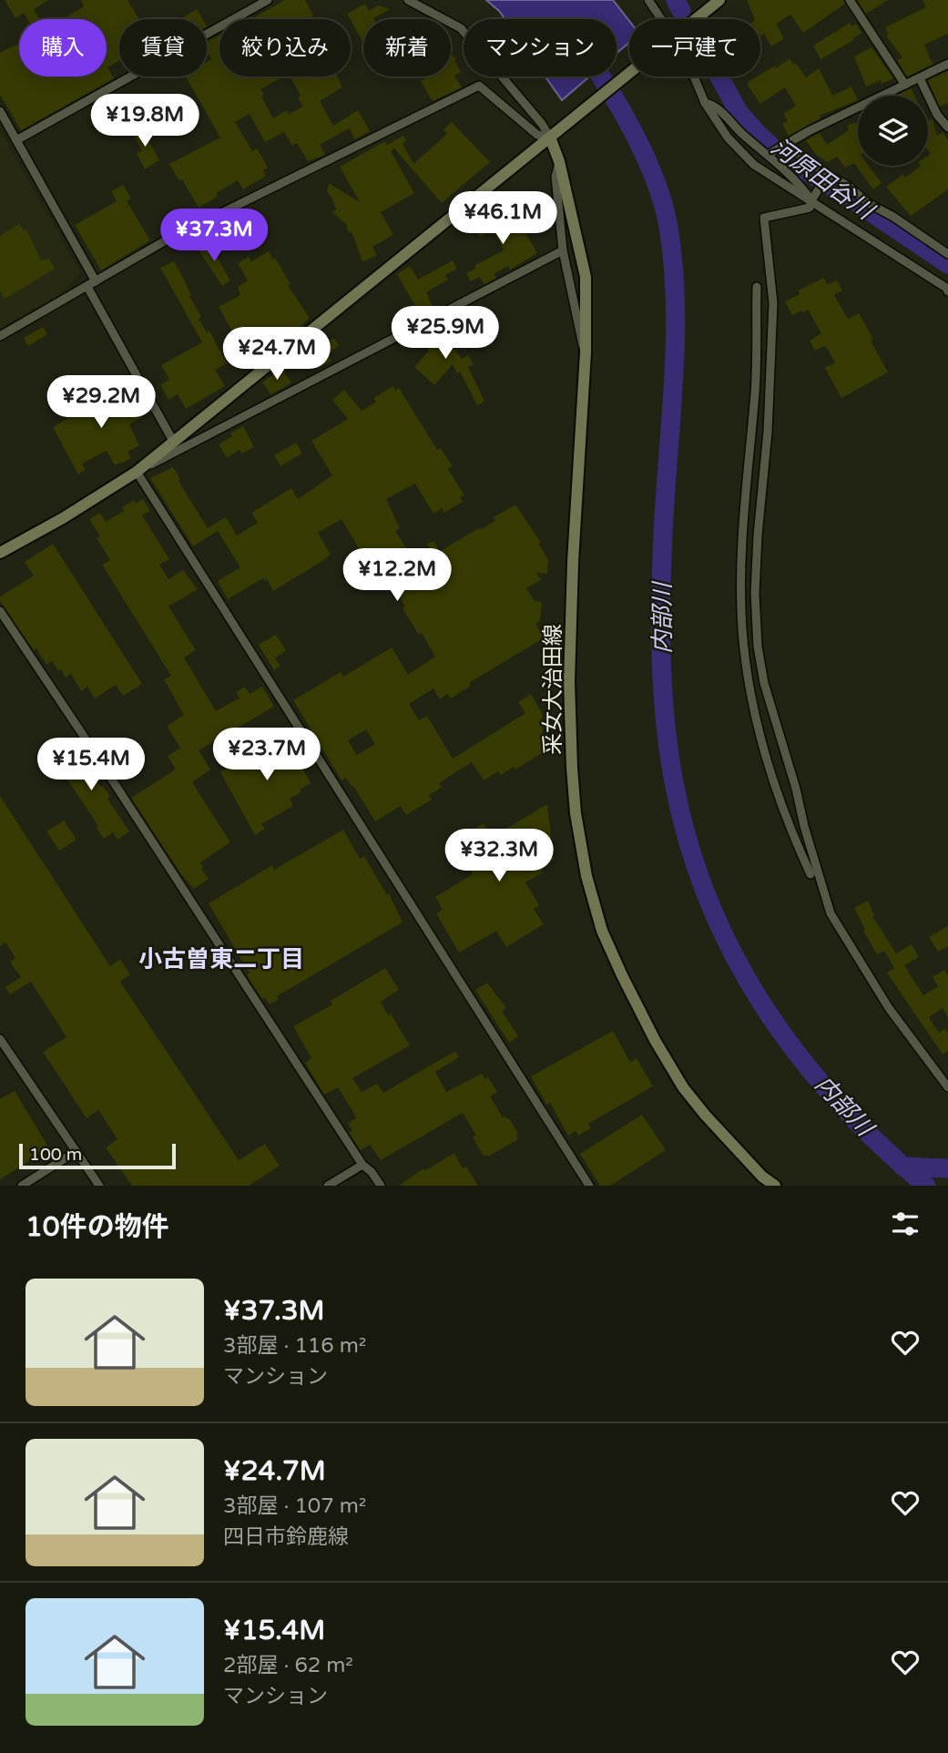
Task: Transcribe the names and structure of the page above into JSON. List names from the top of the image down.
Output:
{
  "streets": {
    "main road": ["采女大治田線"]
  },
  "districts": ["小古曽東二丁目"],
  "water": ["河原田谷川", "内部川"],
  "scale_bar": "100 m",
  "page": {
    "chip": [
      "購入",
      "賃貸",
      "絞り込み",
      "新着",
      "マンション",
      "一戸建て"
    ],
    "price": [
      "¥19.8M",
      "¥46.1M",
      "¥37.3M",
      "¥25.9M",
      "¥24.7M",
      "¥29.2M",
      "¥12.2M",
      "¥23.7M",
      "¥15.4M",
      "¥32.3M"
    ],
    "scale": "100 m",
    "heading": "10件の物件",
    "list": [
      {
        "name": "¥37.3M",
        "note": "3部屋 · 116 m² · マンション"
      },
      {
        "name": "¥24.7M",
        "note": "3部屋 · 107 m² · 四日市鈴鹿線"
      },
      {
        "name": "¥15.4M",
        "note": "2部屋 · 62 m² · マンション"
      }
    ]
  }
}
